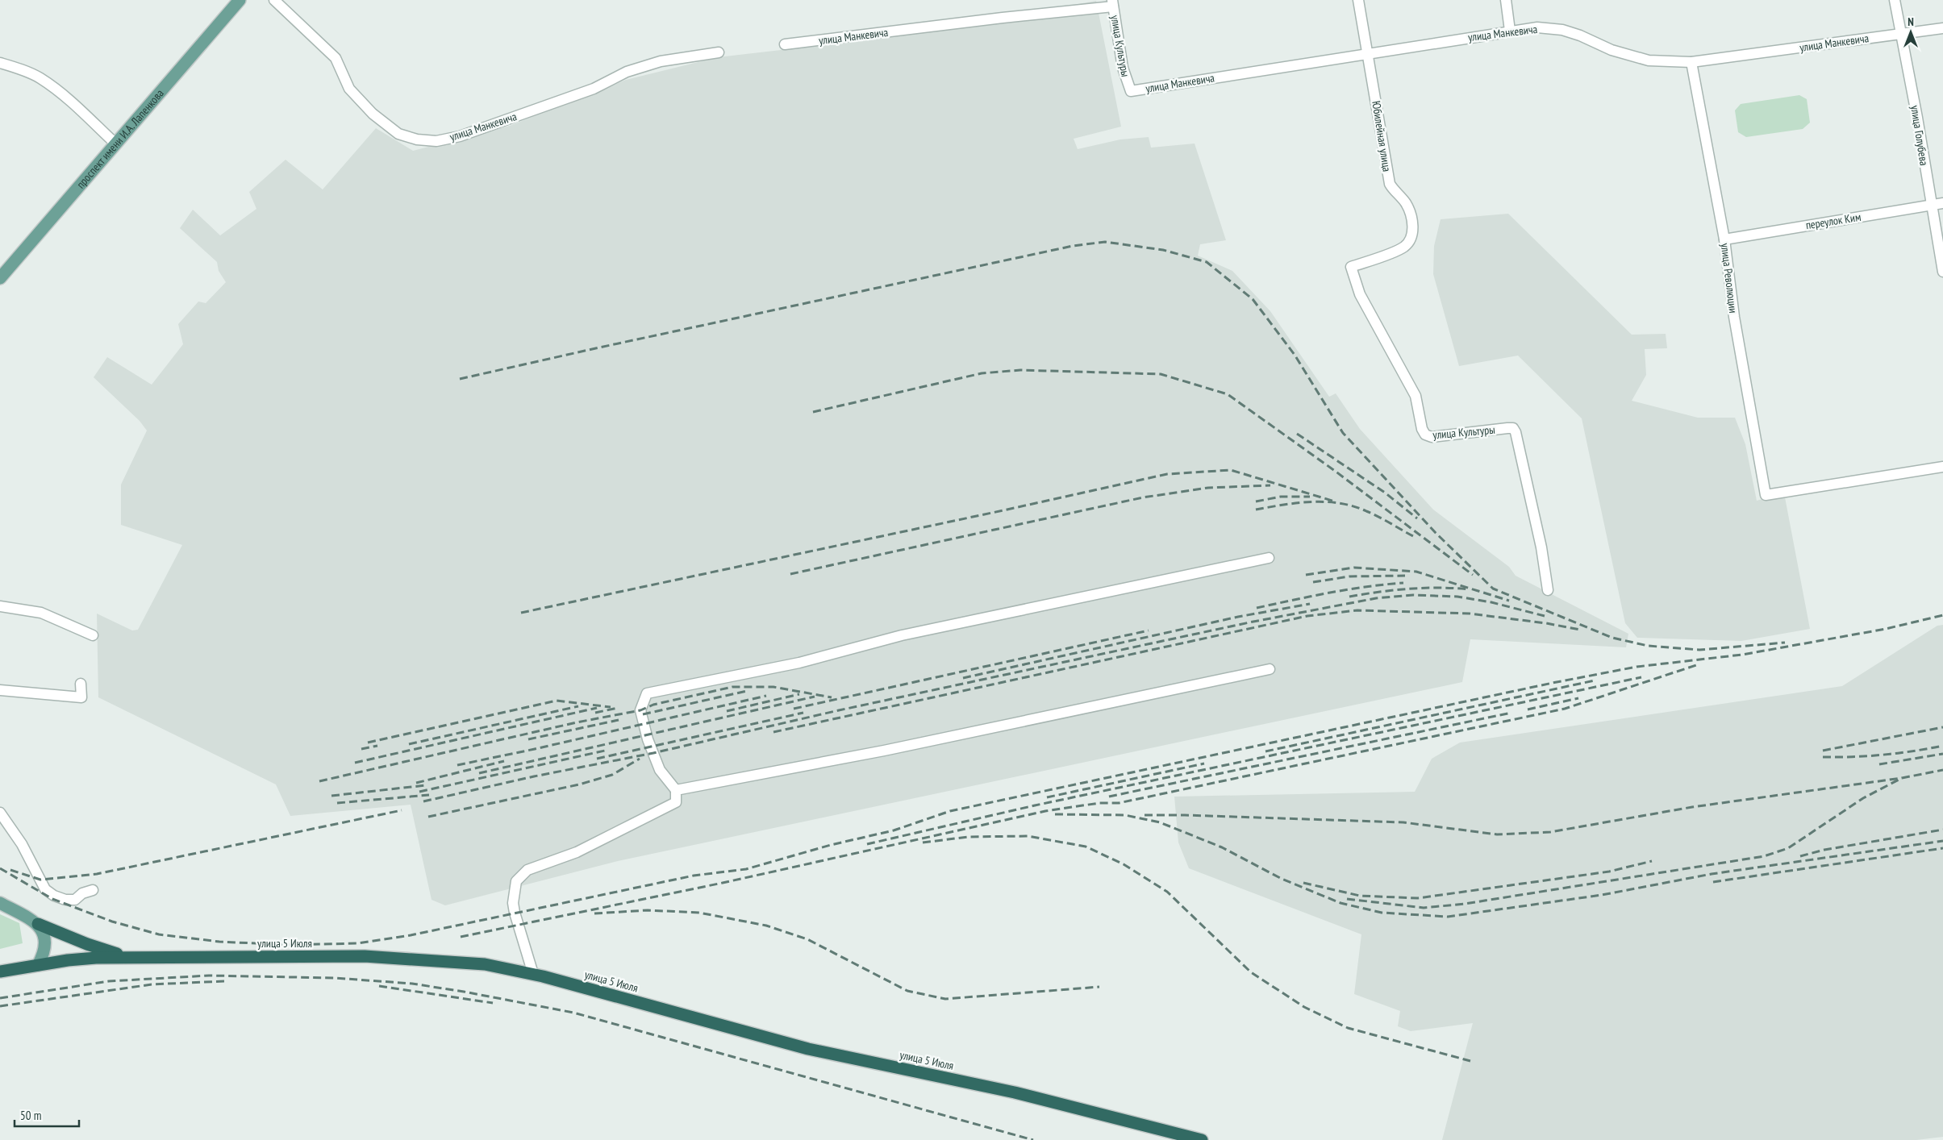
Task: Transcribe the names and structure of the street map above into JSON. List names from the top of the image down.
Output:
{
  "streets": {
    "highway": ["улица 5 Июля"],
    "main road": ["проспект имени И.А. Лапенкова"],
    "street": [
      "улица Манкевича",
      "улица Культуры",
      "улица Голубева",
      "Юбилейная улица",
      "переулок Ким",
      "улица Революции"
    ]
  },
  "crossings": [
    ["улица Манкевича", "улица Культуры"],
    ["улица Манкевича", "улица Голубева"],
    ["улица Манкевича", "Юбилейная улица"],
    ["улица Манкевича", "улица Революции"],
    ["улица Культуры", "Юбилейная улица"],
    ["улица Голубева", "переулок Ким"],
    ["переулок Ким", "улица Революции"]
  ],
  "scale_bar": "50 m",
  "north": "top"
}
